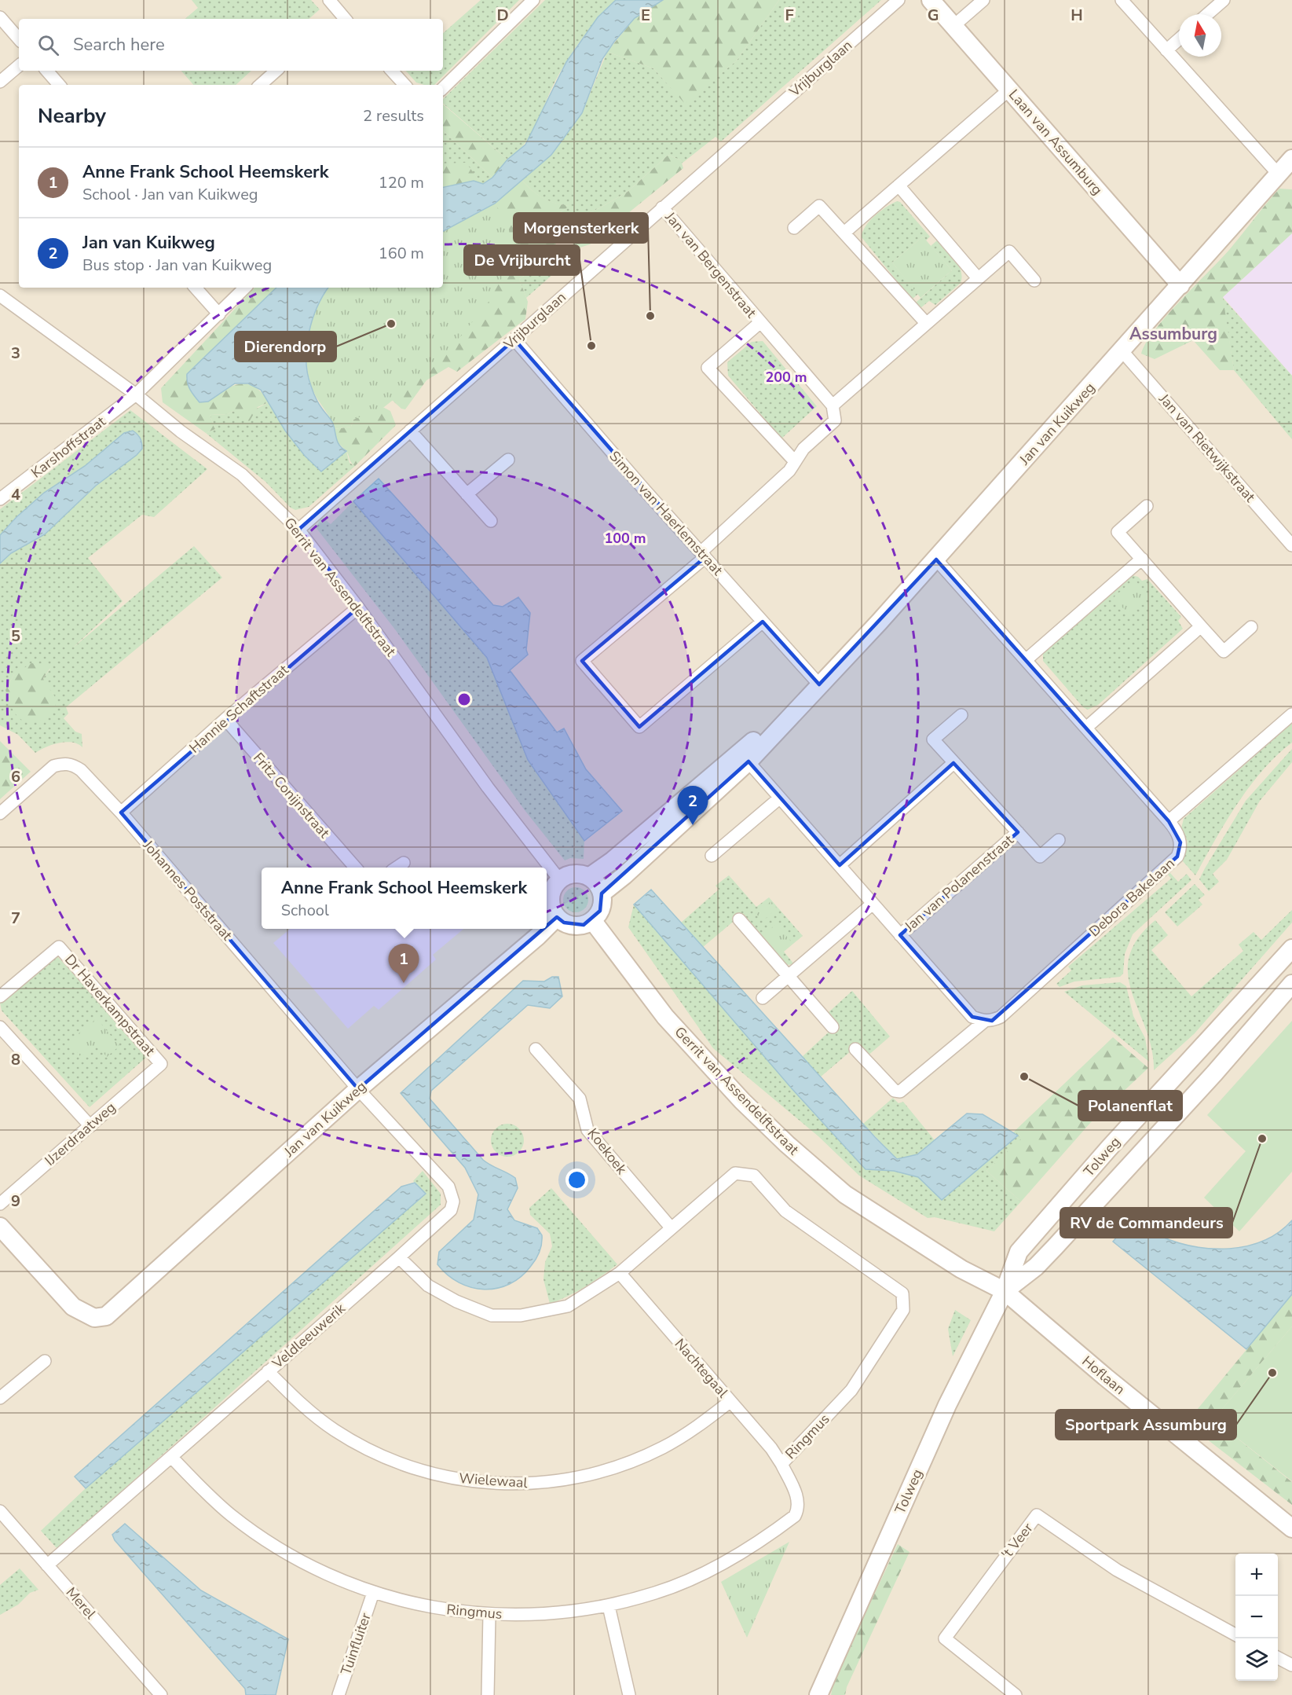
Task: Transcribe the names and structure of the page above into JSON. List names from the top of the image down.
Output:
{
  "streets": {
    "street": [
      "Vrijburglaan",
      "Laan van Assumburg",
      "Jan van Bergenstraat",
      "Jan van Kuikweg",
      "Karshoffstraat",
      "Jan van Rietwijkstraat",
      "Simon van Haerlemstraat",
      "Gerrit van Assendelftstraat",
      "Hannie Schaftstraat",
      "Fritz Conijnstraat",
      "Jan van Polanenstraat",
      "Johannes Poststraat",
      "Debora Bakelaan",
      "Dr Haverkampstraat",
      "IJzerdraatweg",
      "Koekoek",
      "Tolweg",
      "Veldleeuwerik",
      "Nachtegaal",
      "Hoflaan",
      "Ringmus",
      "Wielewaal",
      "'t Veer",
      "Merel",
      "Tuinfluiter"
    ]
  },
  "crossings": [
    ["Vrijburglaan", "Jan van Bergenstraat"],
    ["Vrijburglaan", "Simon van Haerlemstraat"],
    ["Vrijburglaan", "Gerrit van Assendelftstraat"],
    ["Laan van Assumburg", "Jan van Kuikweg"],
    ["Jan van Kuikweg", "Jan van Rietwijkstraat"],
    ["Jan van Kuikweg", "Simon van Haerlemstraat"],
    ["Jan van Kuikweg", "Gerrit van Assendelftstraat"],
    ["Jan van Kuikweg", "Jan van Polanenstraat"],
    ["Jan van Kuikweg", "Johannes Poststraat"],
    ["Jan van Kuikweg", "Debora Bakelaan"],
    ["Jan van Kuikweg", "Veldleeuwerik"],
    ["Karshoffstraat", "Gerrit van Assendelftstraat"],
    ["Gerrit van Assendelftstraat", "Hannie Schaftstraat"],
    ["Gerrit van Assendelftstraat", "Tolweg"],
    ["Gerrit van Assendelftstraat", "Hoflaan"],
    ["Hannie Schaftstraat", "Fritz Conijnstraat"],
    ["Hannie Schaftstraat", "Johannes Poststraat"],
    ["Jan van Polanenstraat", "Debora Bakelaan"],
    ["Johannes Poststraat", "Veldleeuwerik"],
    ["Dr Haverkampstraat", "IJzerdraatweg"],
    ["Koekoek", "Ringmus"],
    ["Tolweg", "Hoflaan"],
    ["Veldleeuwerik", "Ringmus"],
    ["Veldleeuwerik", "Wielewaal"],
    ["Veldleeuwerik", "Merel"],
    ["Nachtegaal", "Ringmus"],
    ["Nachtegaal", "Wielewaal"],
    ["Ringmus", "Tuinfluiter"]
  ],
  "districts": ["Assumburg"],
  "places": [
    "Morgensterkerk",
    "Dierendorp",
    "De Vrijburcht",
    "Polanenflat",
    "RV de Commandeurs",
    "Sportpark Assumburg"
  ],
  "north": "top",
  "page": {
    "search": "Search here",
    "heading": ["Nearby", "2 results"],
    "list": [
      {
        "mark": "1",
        "name": "Anne Frank School Heemskerk",
        "note": "School · Jan van Kuikweg",
        "value": "120 m"
      },
      {
        "mark": "2",
        "name": "Jan van Kuikweg",
        "note": "Bus stop · Jan van Kuikweg",
        "value": "160 m"
      }
    ],
    "pins": ["2", "1"],
    "popup": ["Anne Frank School Heemskerk", "School"],
    "map_buttons": ["+", "−"]
  },
  "grid": {
    "columns": [
      "D",
      "E",
      "F",
      "G",
      "H"
    ],
    "rows": [
      "3",
      "4",
      "5",
      "6",
      "7",
      "8",
      "9"
    ]
  },
  "rings": ["200 m", "100 m"]
}
